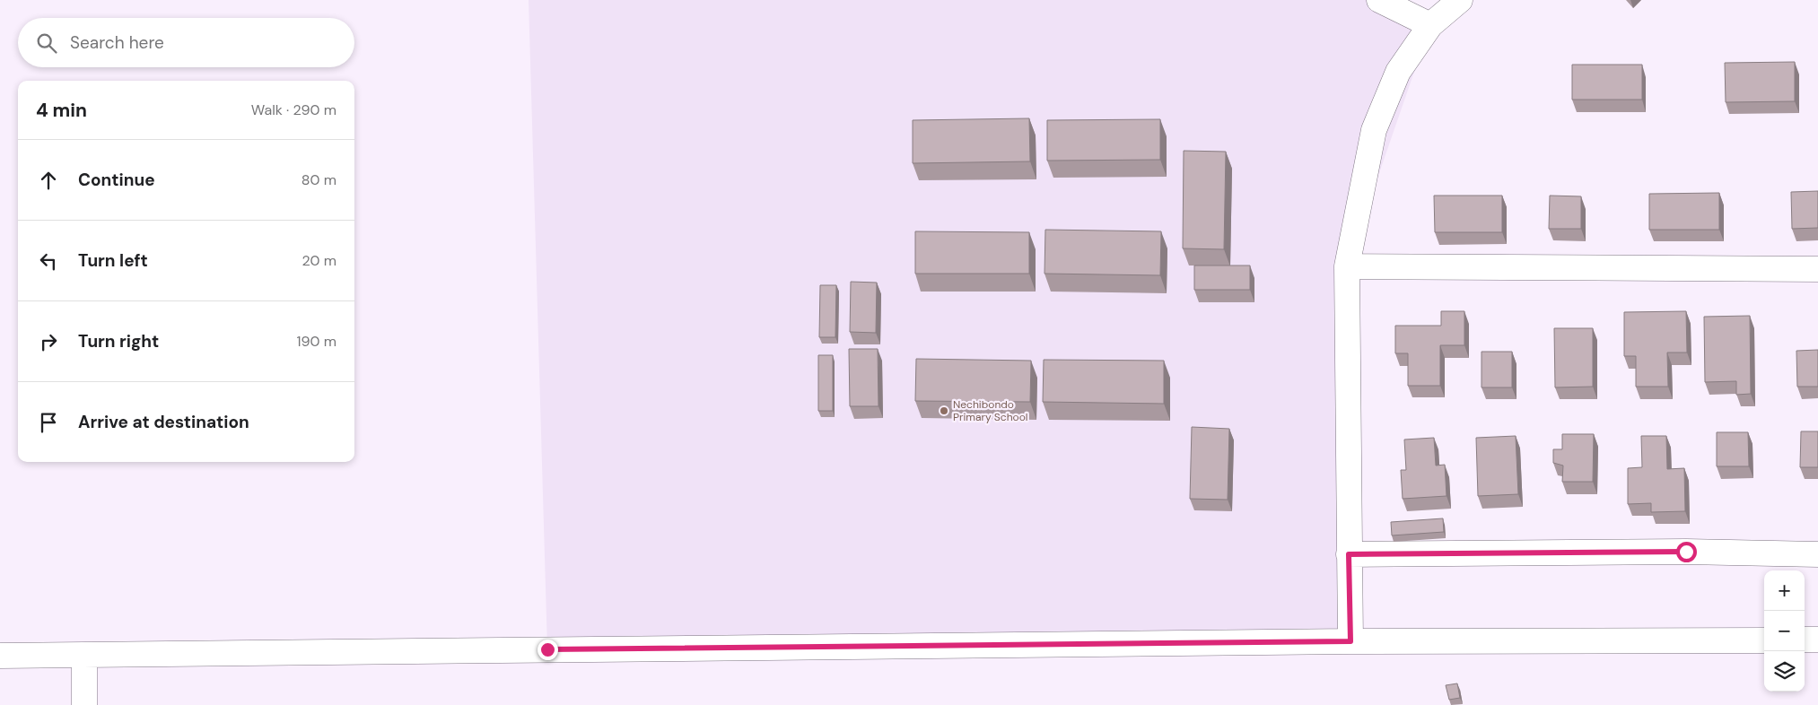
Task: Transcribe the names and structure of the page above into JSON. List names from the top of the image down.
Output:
{
  "places": ["Nechibondo Primary School"],
  "page": {
    "search": "Search here",
    "heading": ["4 min", "Walk · 290 m"],
    "list": [
      ["Continue", "80 m"],
      ["Turn left", "20 m"],
      ["Turn right", "190 m"],
      "Arrive at destination"
    ],
    "map_buttons": ["+", "−"]
  }
}
